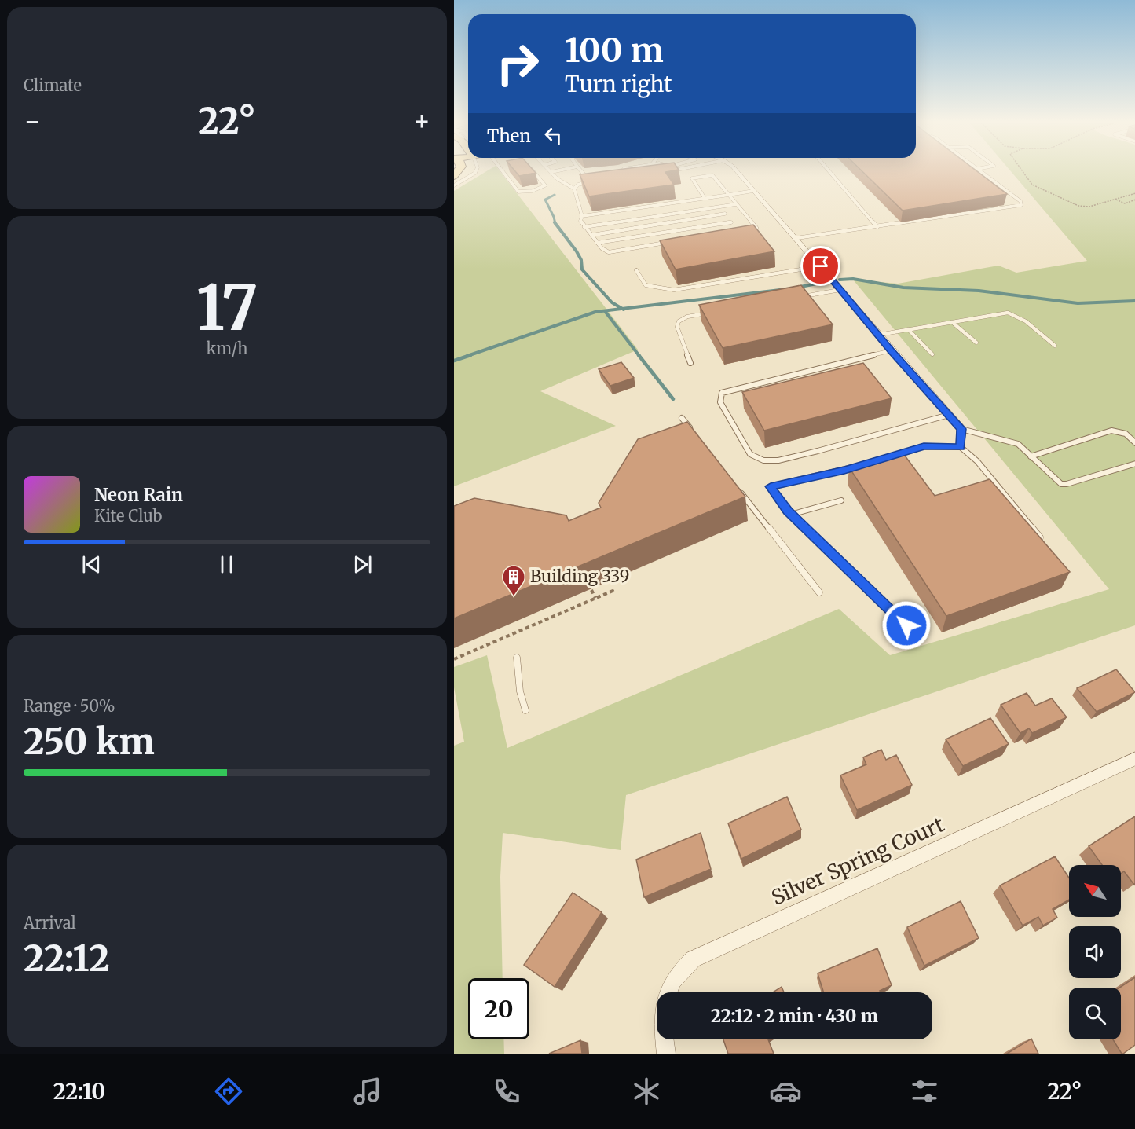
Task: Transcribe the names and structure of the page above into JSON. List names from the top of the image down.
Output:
{
  "streets": {
    "street": ["Silver Spring Court"]
  },
  "places": {
    "building": ["Building 339"]
  },
  "north": "top left",
  "page": {
    "tile": [
      "Climate",
      ["17", "km/h"],
      ["Range · 50%", "250 km"],
      ["Arrival", "22:12"]
    ],
    "turn": ["100 m", "Turn right"],
    "heat": ["−", "22°", "+"],
    "then": "Then",
    "song": ["Neon Rain", "Kite Club"],
    "limit": "20",
    "trip": "22:12 · 2 min · 430 m",
    "tabs": ["22:10", "22°"]
  }
}
